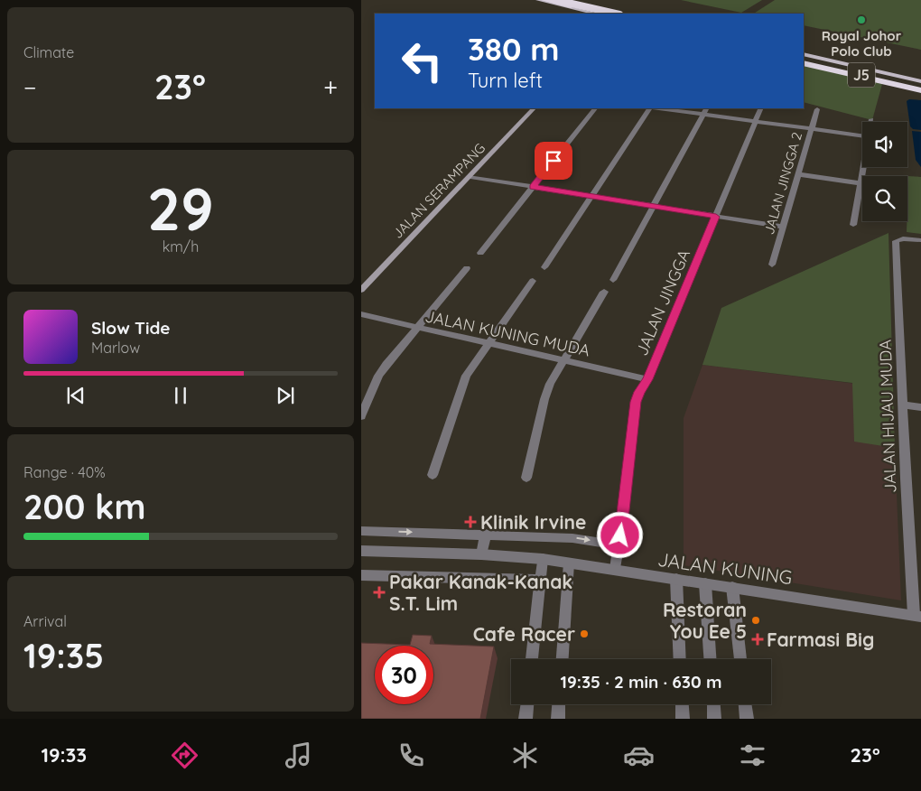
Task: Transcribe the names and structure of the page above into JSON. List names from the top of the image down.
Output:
{
  "streets": {
    "main road": ["JALAN SERAMPANG"],
    "street": [
      "JALAN JINGGA 2",
      "JALAN JINGGA",
      "JALAN KUNING MUDA",
      "JALAN HIJAU MUDA",
      "JALAN KUNING"
    ]
  },
  "crossings": [
    ["JALAN JINGGA", "JALAN KUNING MUDA"],
    ["JALAN JINGGA", "JALAN KUNING"],
    ["JALAN HIJAU MUDA", "JALAN KUNING"]
  ],
  "places": {
    "other": ["Royal Johor Polo Club", "Restoran You Ee 5", "Cafe Racer"],
    "health": ["Klinik Irvine", "Pakar Kanak-Kanak S.T. Lim", "Farmasi Big"]
  },
  "page": {
    "tile": [
      "Climate",
      ["29", "km/h"],
      ["Range · 40%", "200 km"],
      ["Arrival", "19:35"]
    ],
    "turn": ["380 m", "Turn left"],
    "heat": ["−", "23°", "+"],
    "song": ["Slow Tide", "Marlow"],
    "limit": "30",
    "trip": "19:35 · 2 min · 630 m",
    "tabs": ["19:33", "23°"]
  }
}
